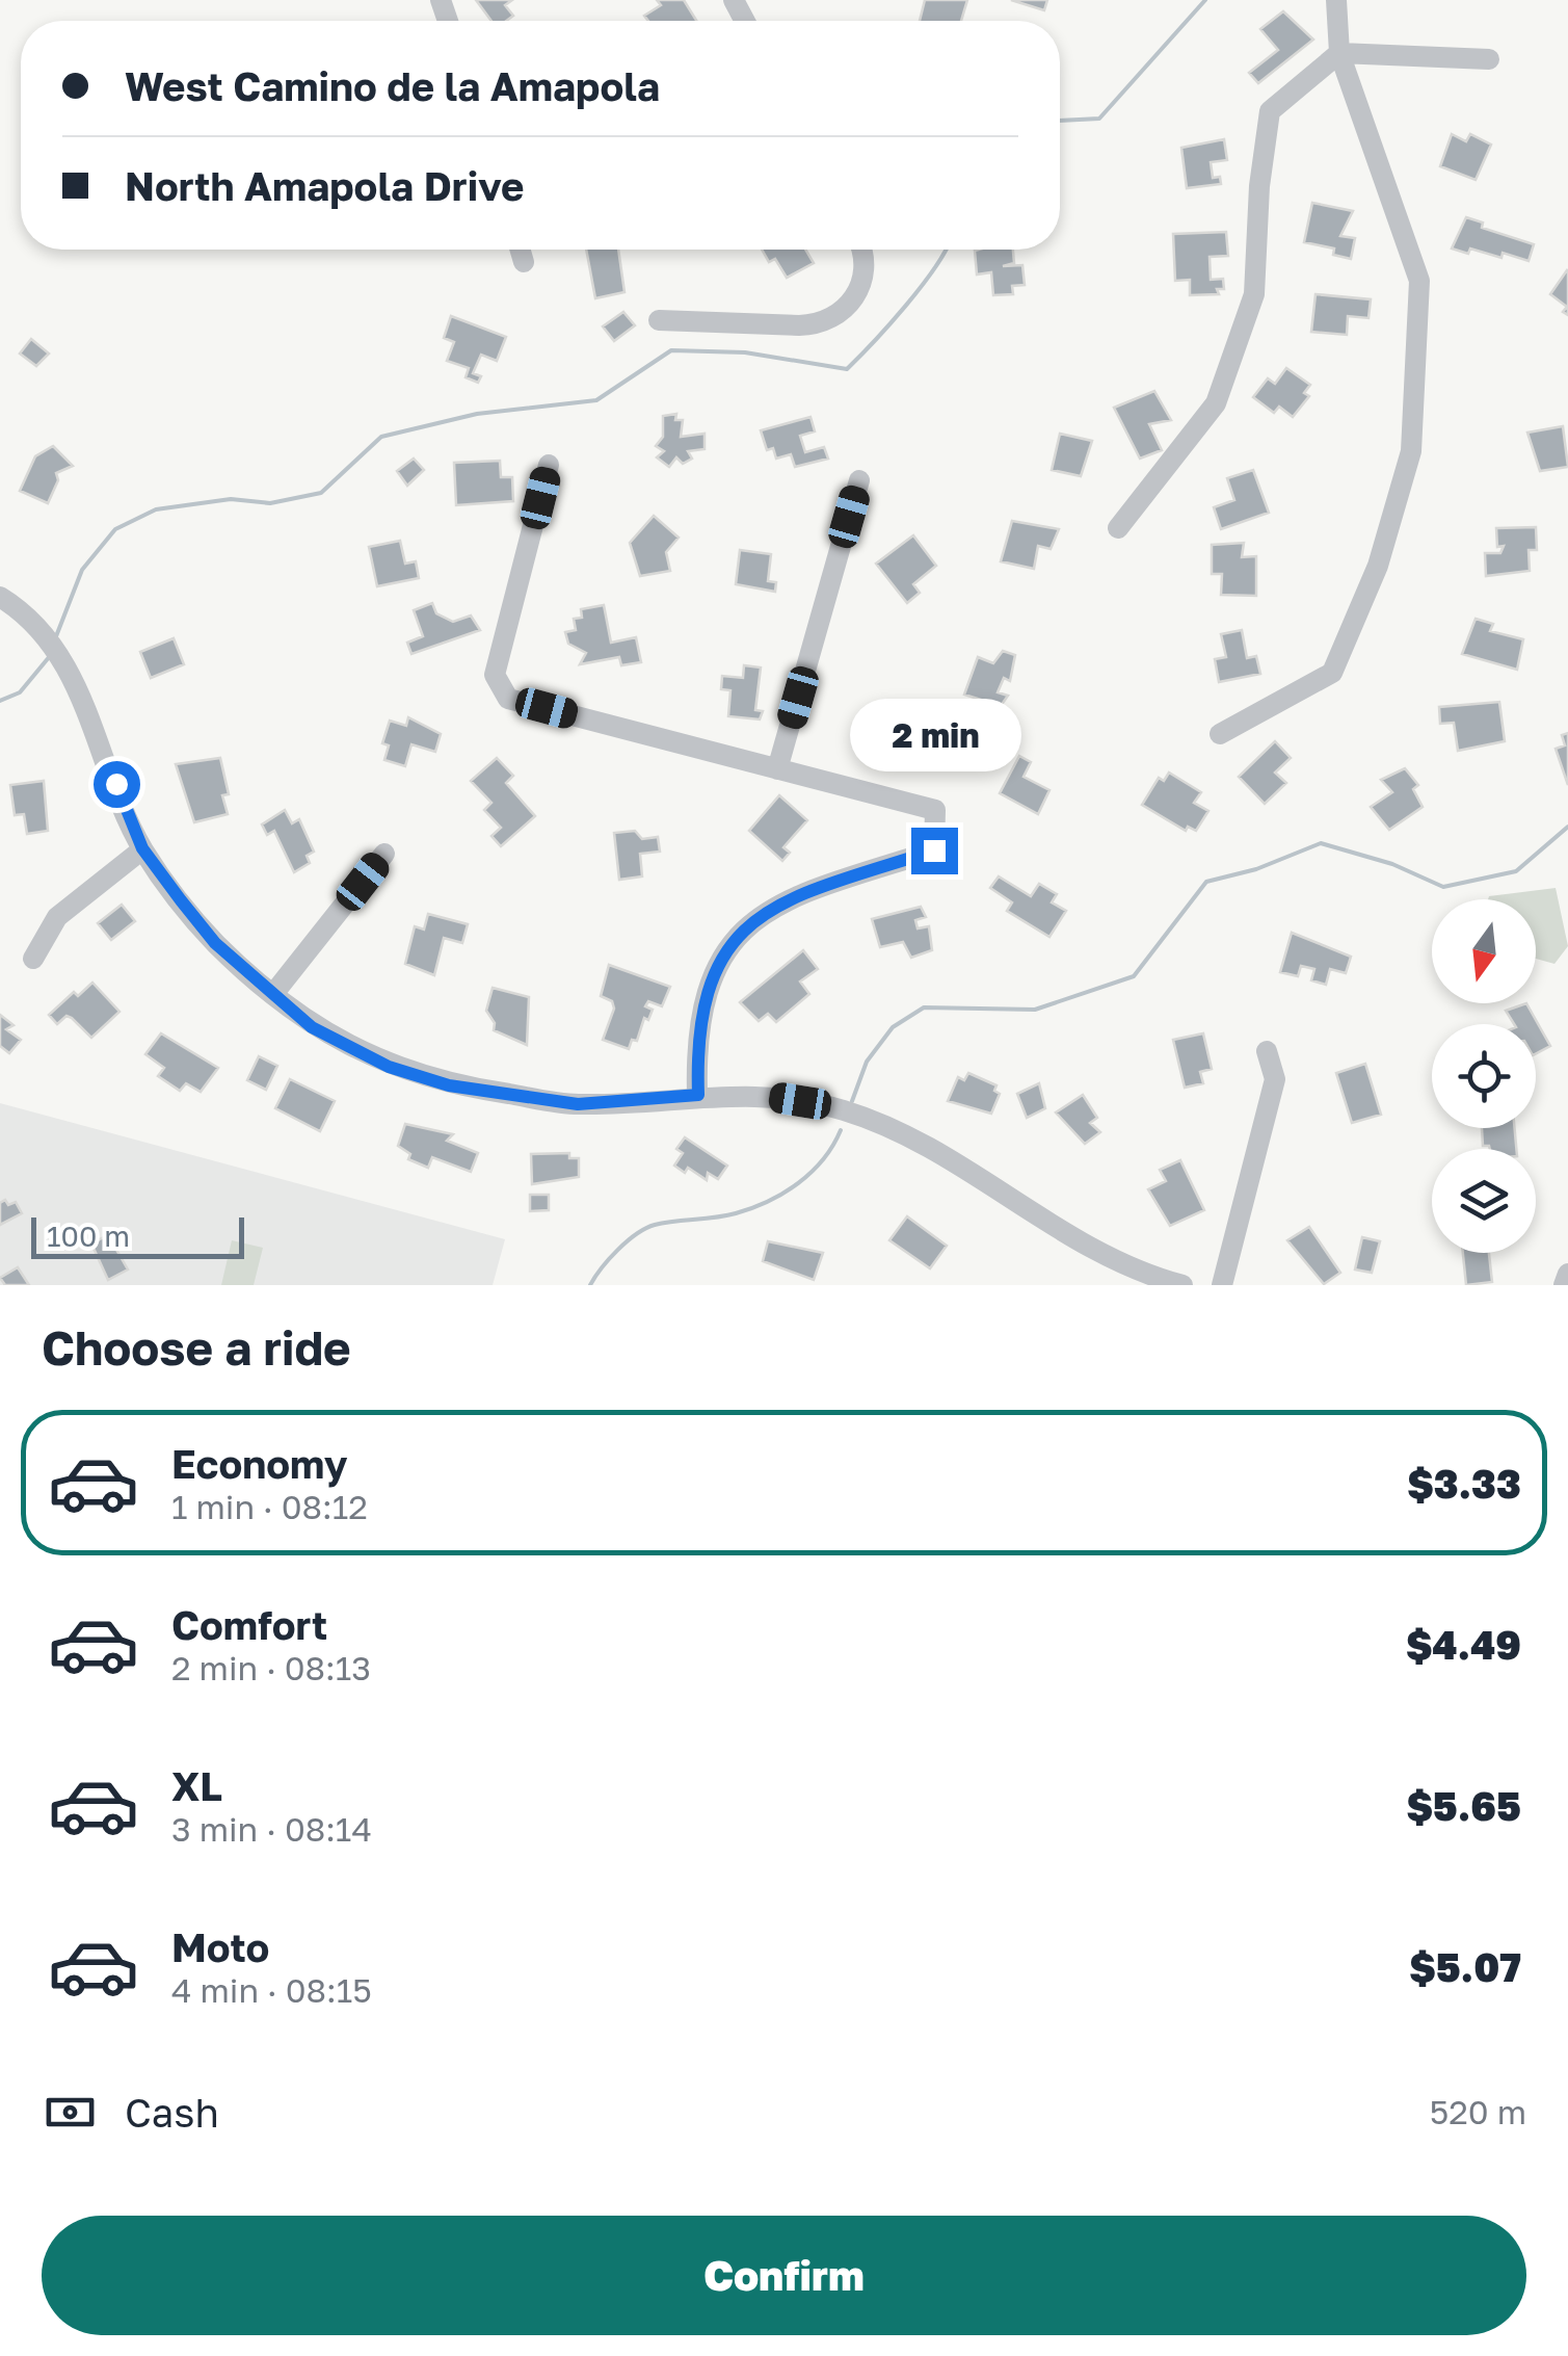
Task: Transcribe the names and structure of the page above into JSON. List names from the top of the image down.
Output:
{
  "scale_bar": "100 m",
  "north": "bottom",
  "page": {
    "banner": ["West Camino de la Amapola", "North Amapola Drive"],
    "bubble": "2 min",
    "scale": "100 m",
    "heading": "Choose a ride",
    "list": [
      {
        "name": "Economy",
        "note": "1 min · 08:12",
        "value": "$3.33"
      },
      {
        "name": "Comfort",
        "note": "2 min · 08:13",
        "value": "$4.49"
      },
      {
        "name": "XL",
        "note": "3 min · 08:14",
        "value": "$5.65"
      },
      {
        "name": "Moto",
        "note": "4 min · 08:15",
        "value": "$5.07"
      }
    ],
    "pay": ["Cash", "520 m"],
    "buttons": "Confirm"
  }
}
